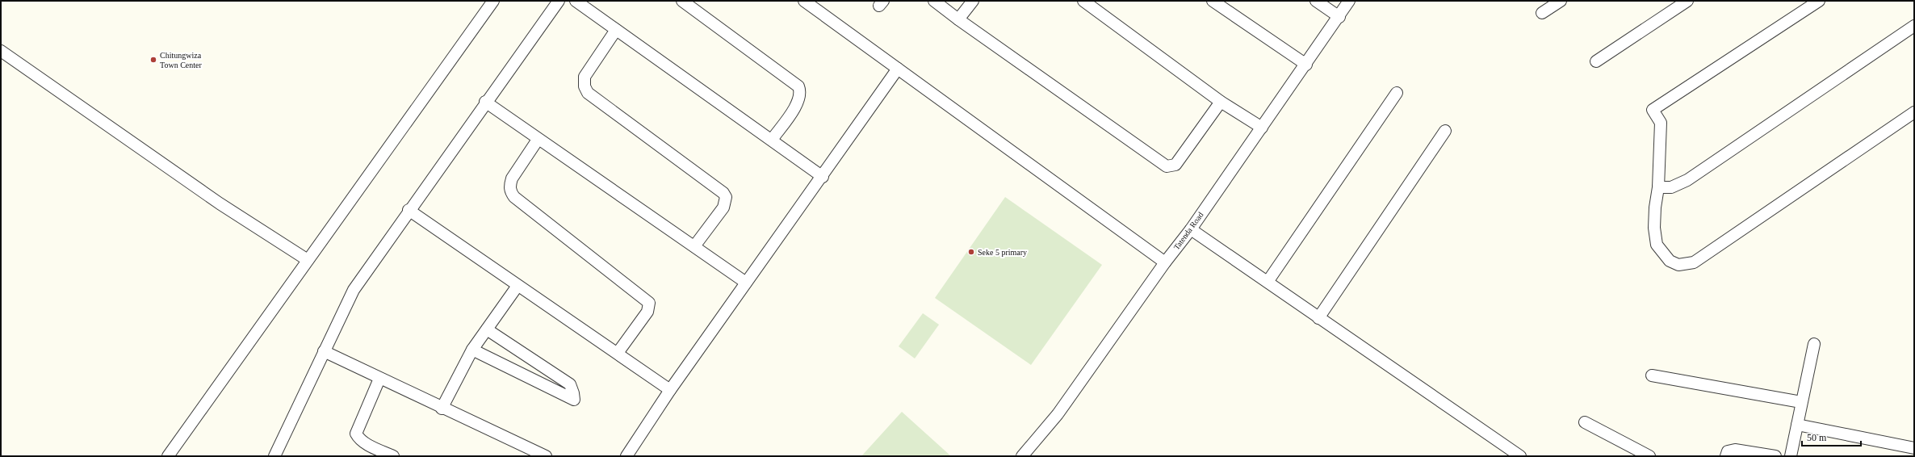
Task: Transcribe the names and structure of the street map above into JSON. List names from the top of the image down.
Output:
{
  "streets": {
    "street": ["Tatenda Road"]
  },
  "places": ["Chitungwiza Town Center", "Seke 5 primary"],
  "scale_bar": "50 m"
}
